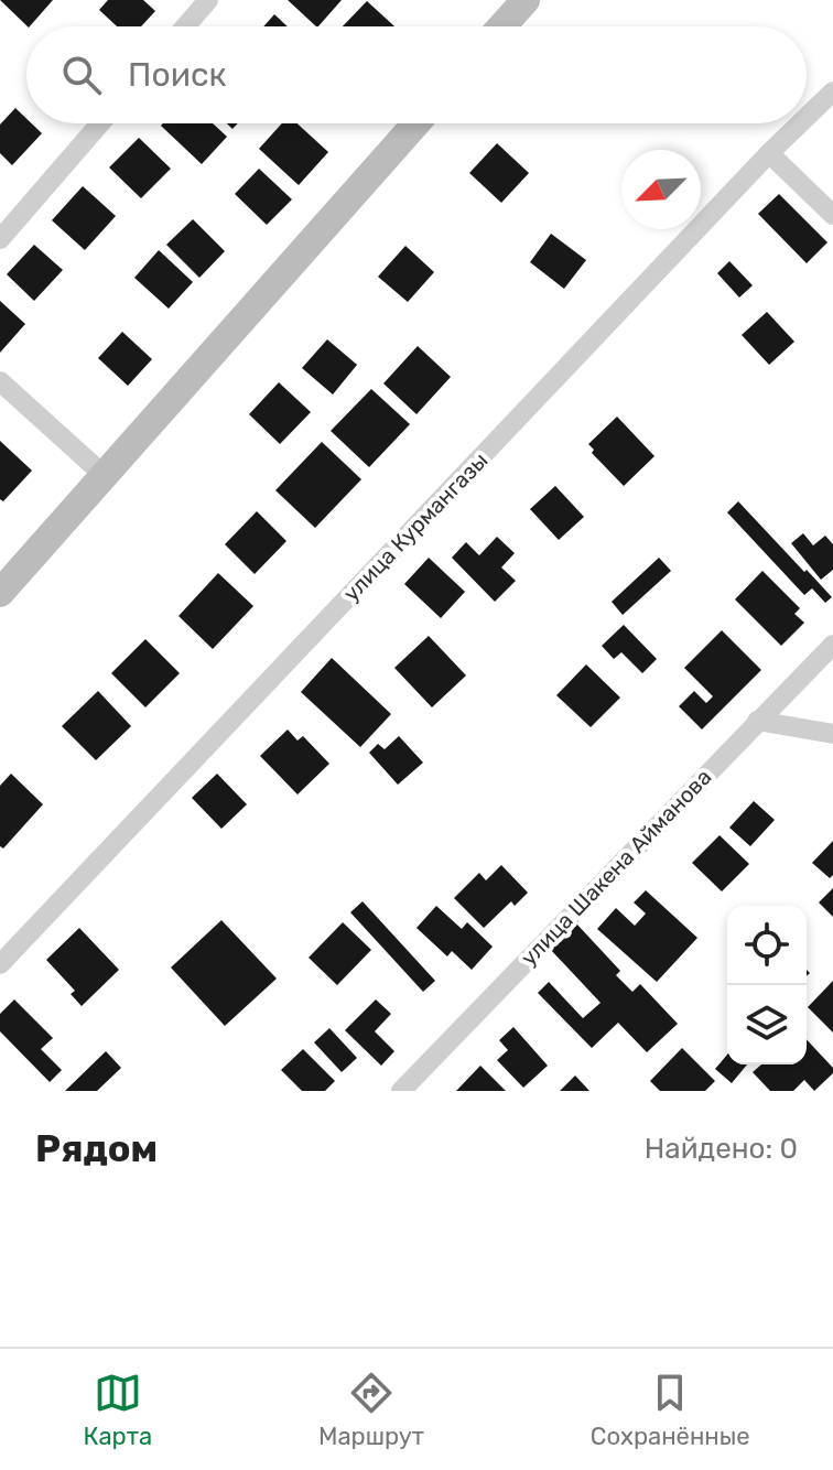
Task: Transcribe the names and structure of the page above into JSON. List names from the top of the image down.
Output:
{
  "streets": {
    "street": ["улица Курмангазы", "улица Шакена Айманова"]
  },
  "north": "bottom left",
  "page": {
    "search": "Поиск",
    "heading": ["Рядом", "Найдено: 0"],
    "nav": ["Карта", "Маршрут", "Сохранённые"]
  }
}
